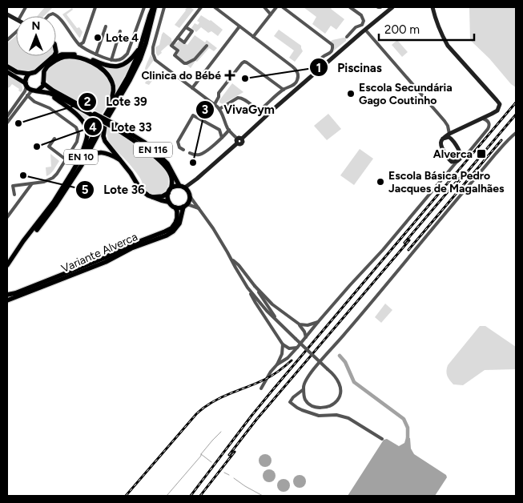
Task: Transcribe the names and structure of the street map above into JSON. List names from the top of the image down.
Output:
{
  "streets": {
    "main road": ["EN 116", "EN 10", "Variante Alverca"]
  },
  "crossings": [
    ["EN 116", "Variante Alverca"]
  ],
  "places": {
    "other": [
      "Lote 4",
      "Piscinas",
      "Escola Secundária Gago Coutinho",
      "Lote 39",
      "Lote 33",
      "VivaGym",
      "Lote 36",
      "Escola Básica Pedro Jacques de Magalhães"
    ],
    "health": ["Clinica do Bébé"],
    "transit": ["Alverca"]
  },
  "scale_bar": "200 m",
  "north": "top"
}
